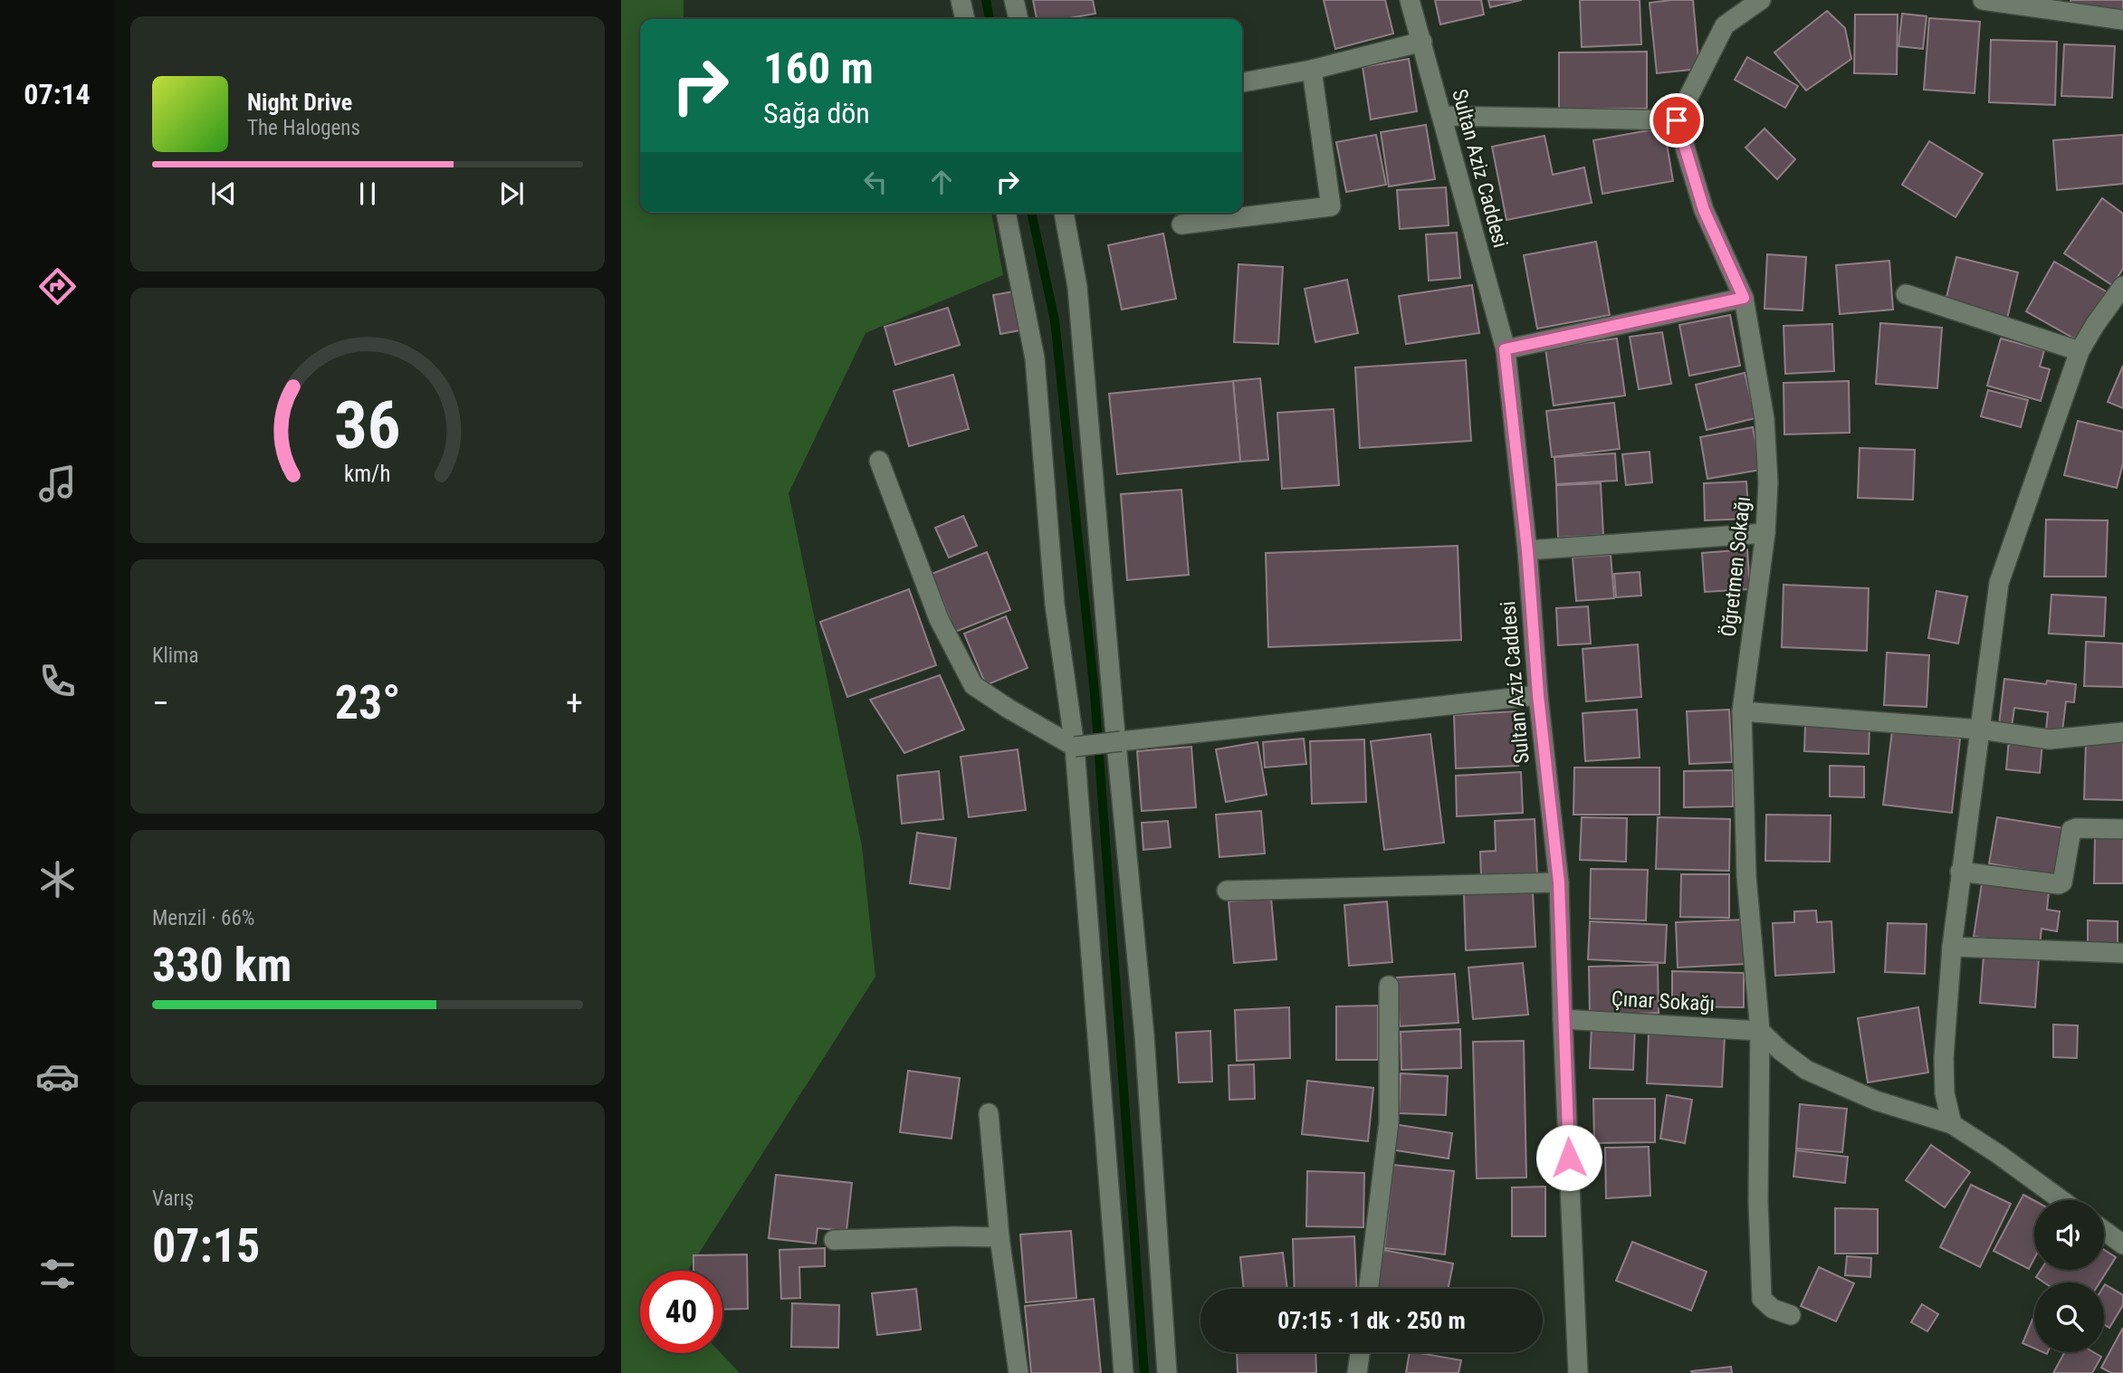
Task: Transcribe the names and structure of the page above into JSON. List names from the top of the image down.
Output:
{
  "streets": {
    "street": ["Sultan Aziz Caddesi", "Öğretmen Sokağı", "Çınar Sokağı"]
  },
  "crossings": [
    ["Sultan Aziz Caddesi", "Çınar Sokağı"],
    ["Öğretmen Sokağı", "Çınar Sokağı"]
  ],
  "page": {
    "tabs": "07:14",
    "turn": ["160 m", "Sağa dön"],
    "song": ["Night Drive", "The Halogens"],
    "tile": [
      "Klima",
      ["Menzil · 66%", "330 km"],
      ["Varış", "07:15"]
    ],
    "heat": ["−", "23°", "+"],
    "limit": "40",
    "trip": "07:15 · 1 dk · 250 m",
    "gauge": ["36", "km/h"]
  }
}
